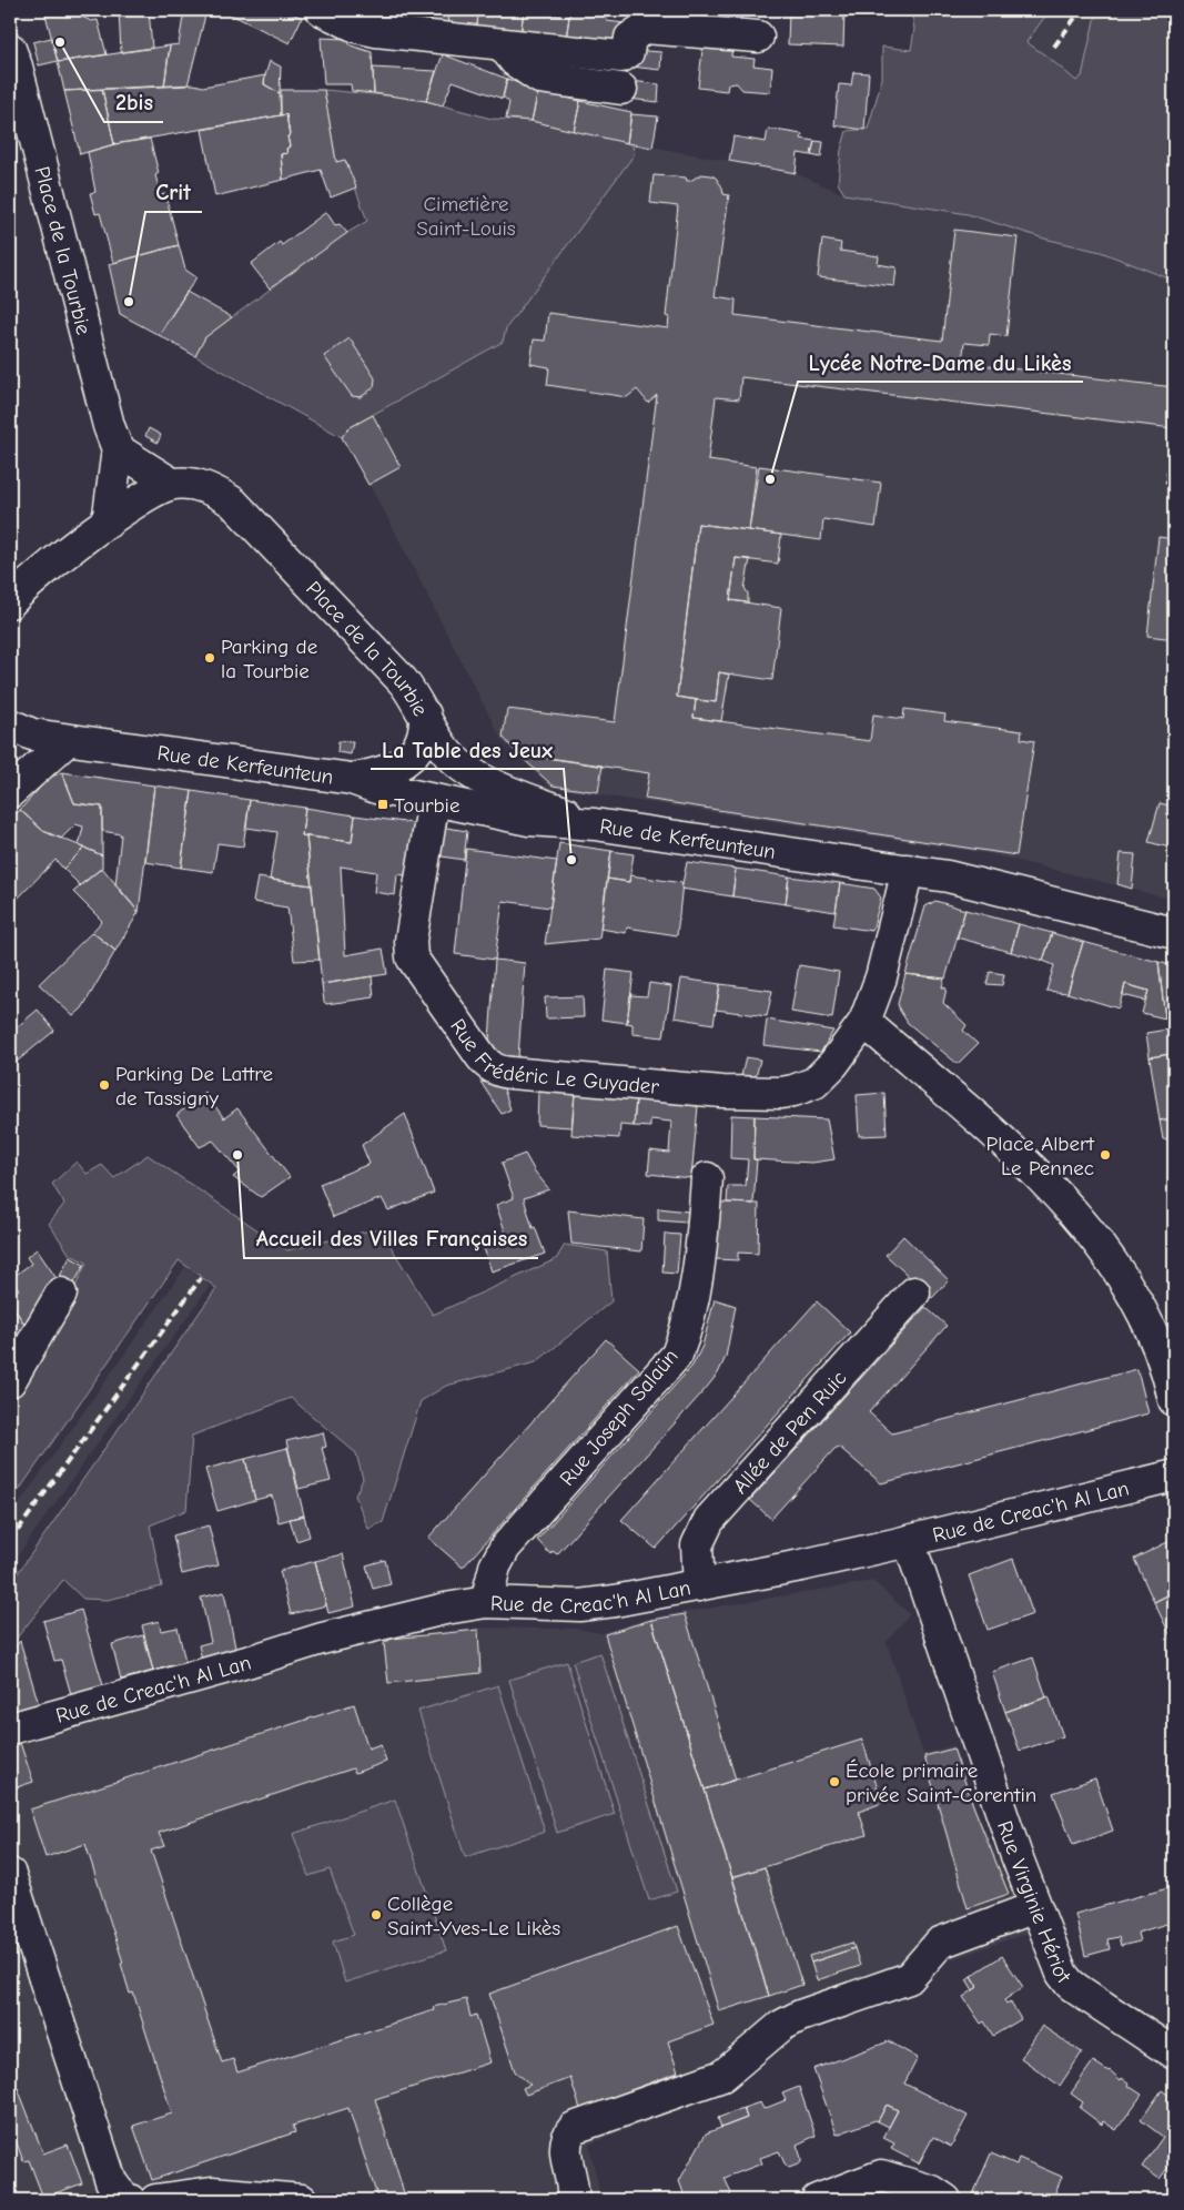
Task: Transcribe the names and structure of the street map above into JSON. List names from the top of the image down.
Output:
{
  "streets": {
    "street": [
      "Place de la Tourbie",
      "Rue de Kerfeunteun",
      "Rue Frédéric Le Guyader",
      "Rue Joseph Salaün",
      "Allée de Pen Ruic",
      "Rue de Creac'h Al Lan",
      "Rue Virginie Hériot"
    ]
  },
  "crossings": [
    ["Place de la Tourbie", "Rue de Kerfeunteun"],
    ["Rue de Kerfeunteun", "Rue Frédéric Le Guyader"],
    ["Rue Joseph Salaün", "Rue de Creac'h Al Lan"],
    ["Allée de Pen Ruic", "Rue de Creac'h Al Lan"],
    ["Rue de Creac'h Al Lan", "Rue Virginie Hériot"]
  ],
  "parks": ["Cimetière Saint-Louis"],
  "places": {
    "other": [
      "2bis",
      "Crit",
      "Lycée Notre-Dame du Likès",
      "Parking de la Tourbie",
      "La Table des Jeux",
      "Parking De Lattre de Tassigny",
      "Accueil des Villes Françaises",
      "Place Albert Le Pennec",
      "École primaire privée Saint-Corentin",
      "Collège Saint-Yves-Le Likès"
    ],
    "transit": ["Tourbie"]
  }
}
